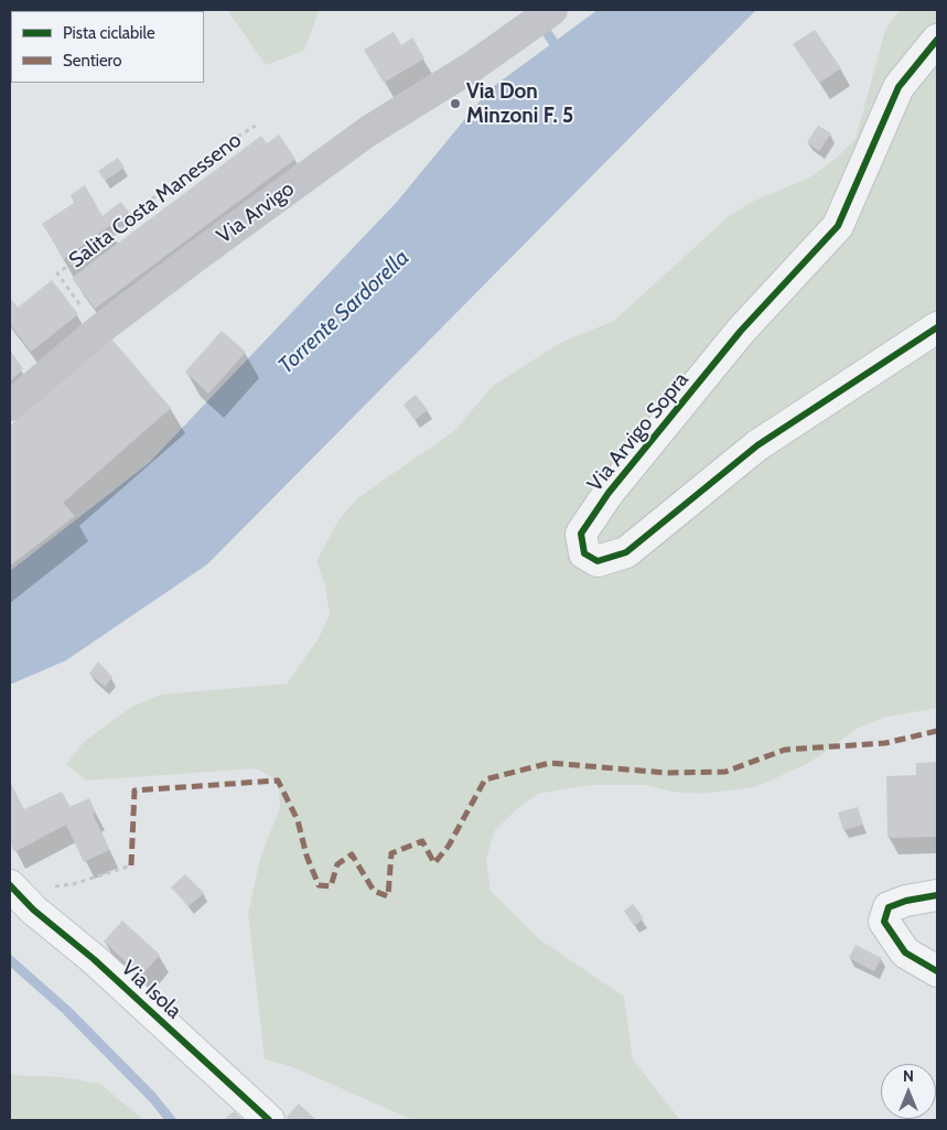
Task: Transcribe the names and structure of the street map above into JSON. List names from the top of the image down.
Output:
{
  "streets": {
    "main road": ["Via Arvigo"],
    "street": ["Via Arvigo Sopra", "Via Isola"],
    "path": ["Salita Costa Manesseno"]
  },
  "crossings": [
    ["Salita Costa Manesseno", "Via Arvigo"]
  ],
  "water": ["Torrente Sardorella"],
  "places": ["Via Don Minzoni F. 5"],
  "legend": ["Pista ciclabile", "Sentiero"],
  "north": "top"
}
